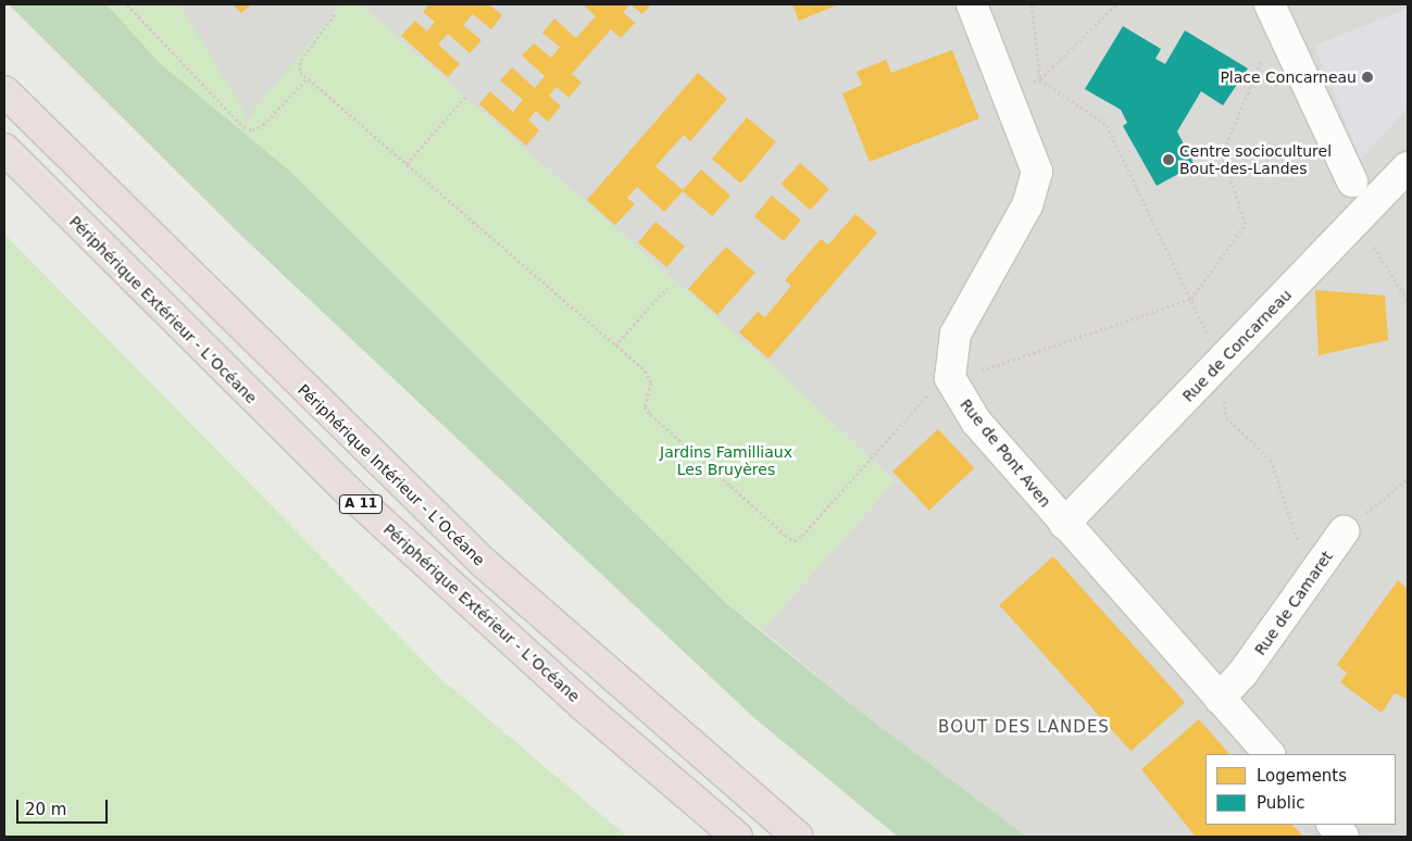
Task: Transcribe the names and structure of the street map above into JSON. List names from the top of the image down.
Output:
{
  "streets": {
    "highway": ["Périphérique Extérieur - L’Océane", "Périphérique Intérieur - L’Océane", "A 11"],
    "street": ["Rue de Concarneau", "Rue de Pont Aven", "Rue de Camaret"]
  },
  "crossings": [
    ["Rue de Concarneau", "Rue de Pont Aven"],
    ["Rue de Pont Aven", "Rue de Camaret"]
  ],
  "districts": ["BOUT DES LANDES"],
  "parks": ["Jardins Familliaux Les Bruyères"],
  "places": ["Place Concarneau", "Centre socioculturel Bout-des-Landes"],
  "legend": ["Logements", "Public"],
  "scale_bar": "20 m"
}
